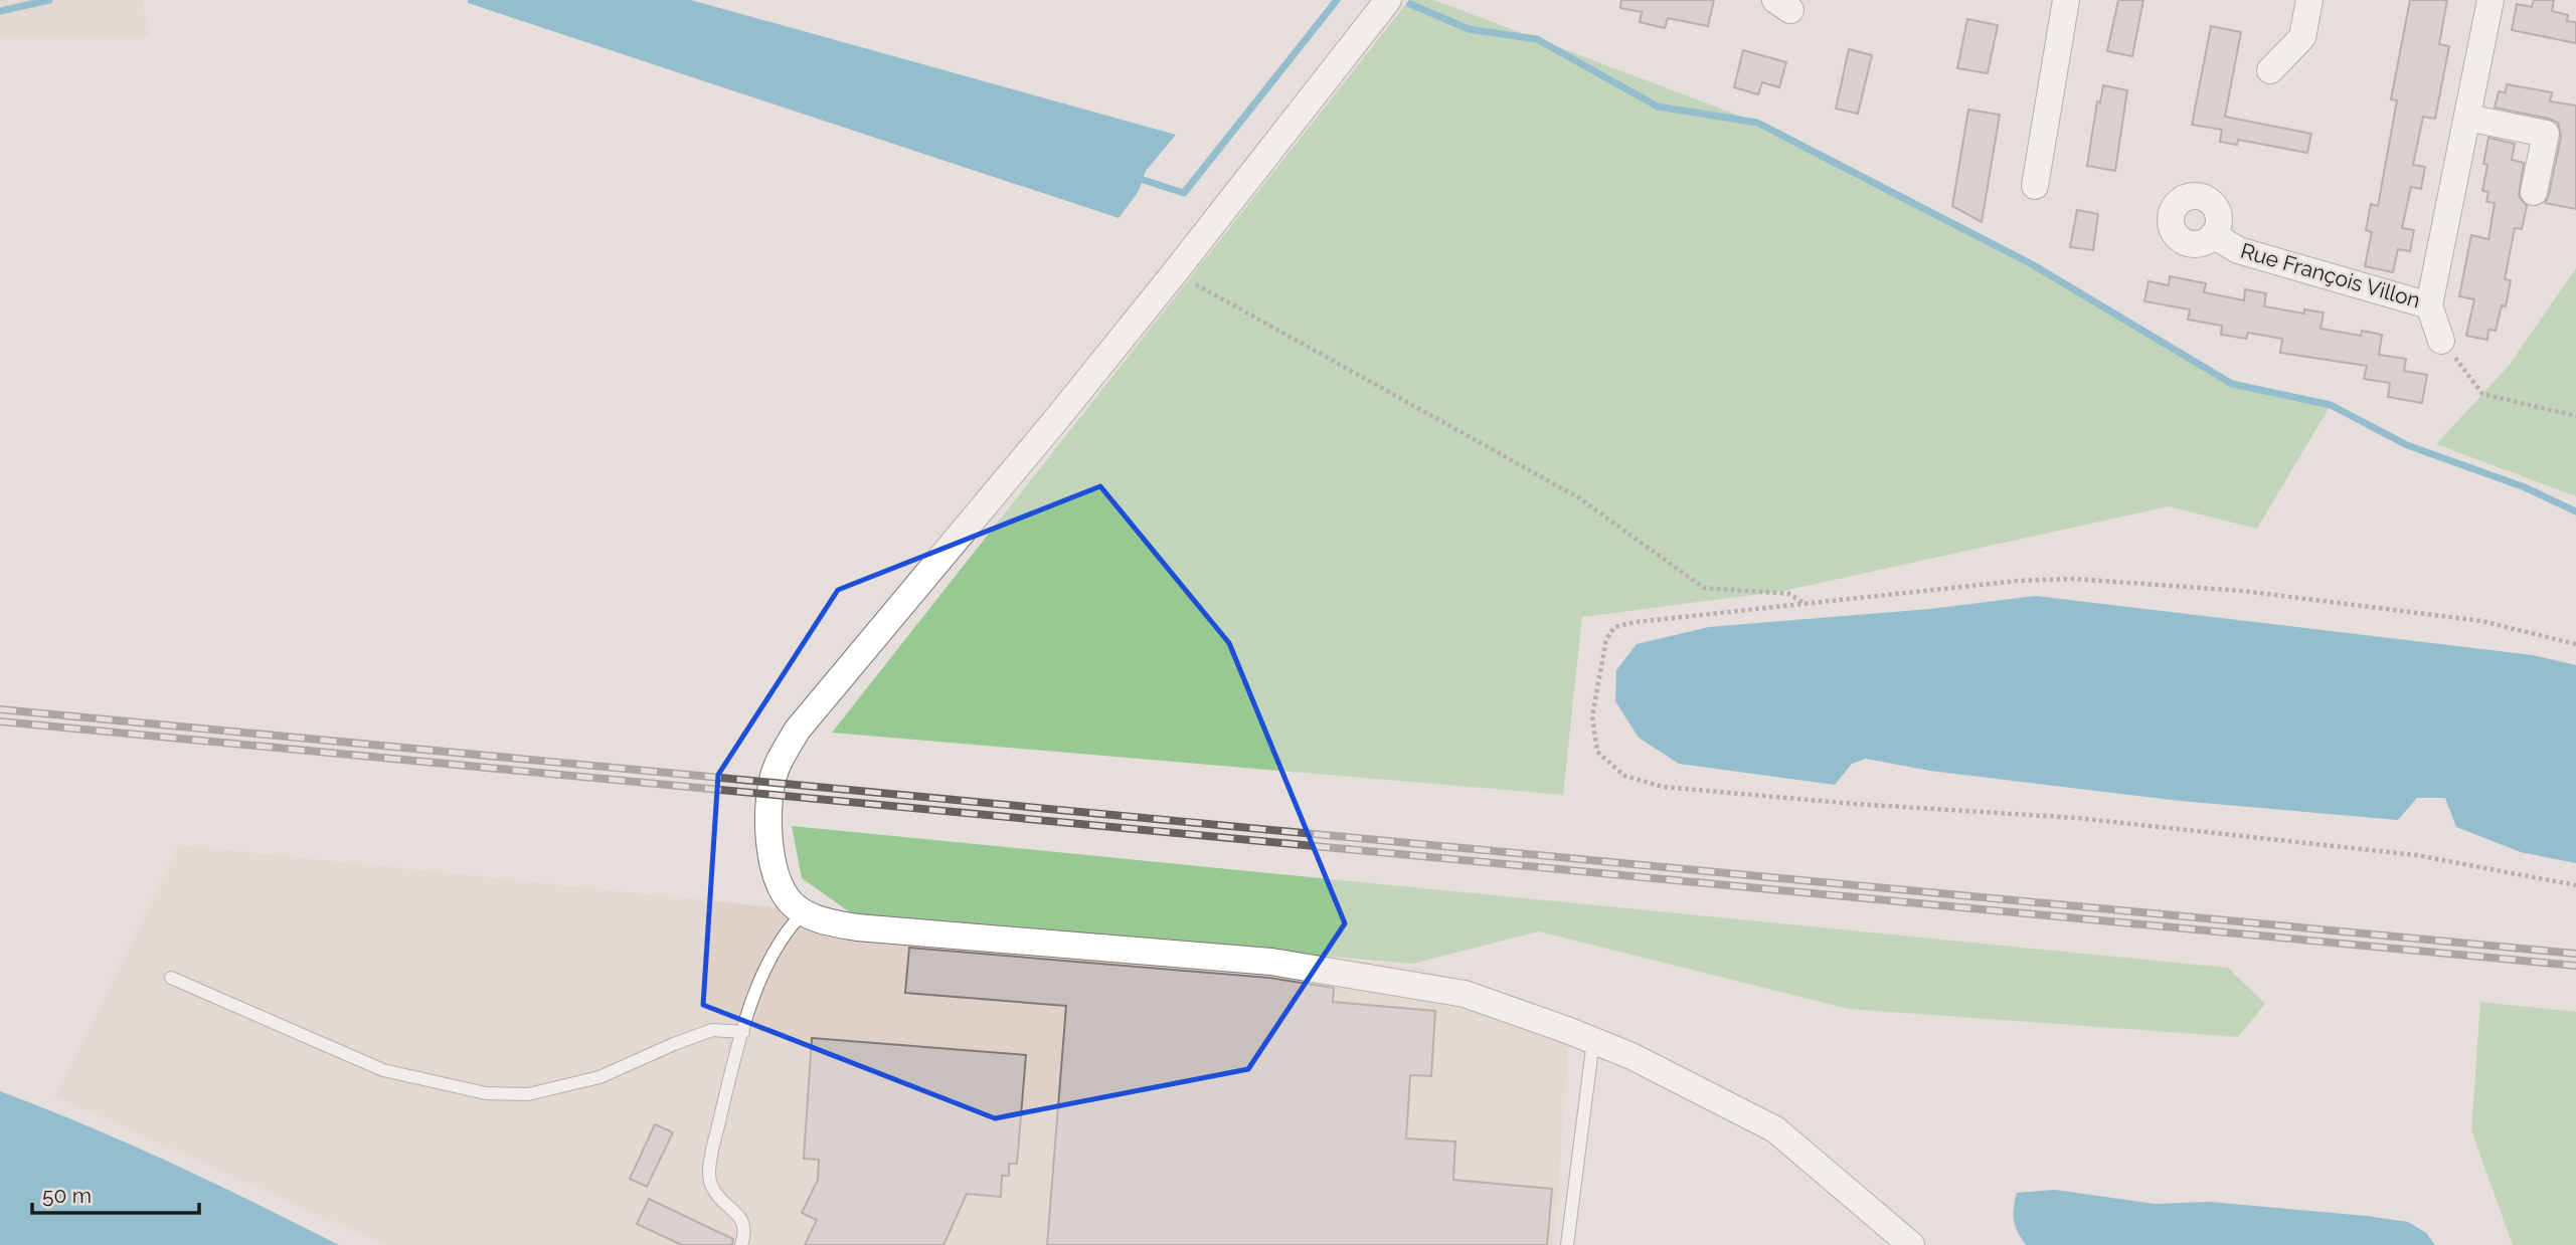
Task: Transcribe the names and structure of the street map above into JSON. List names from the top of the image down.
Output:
{
  "streets": {
    "street": ["Rue François Villon"]
  },
  "scale_bar": "50 m"
}
